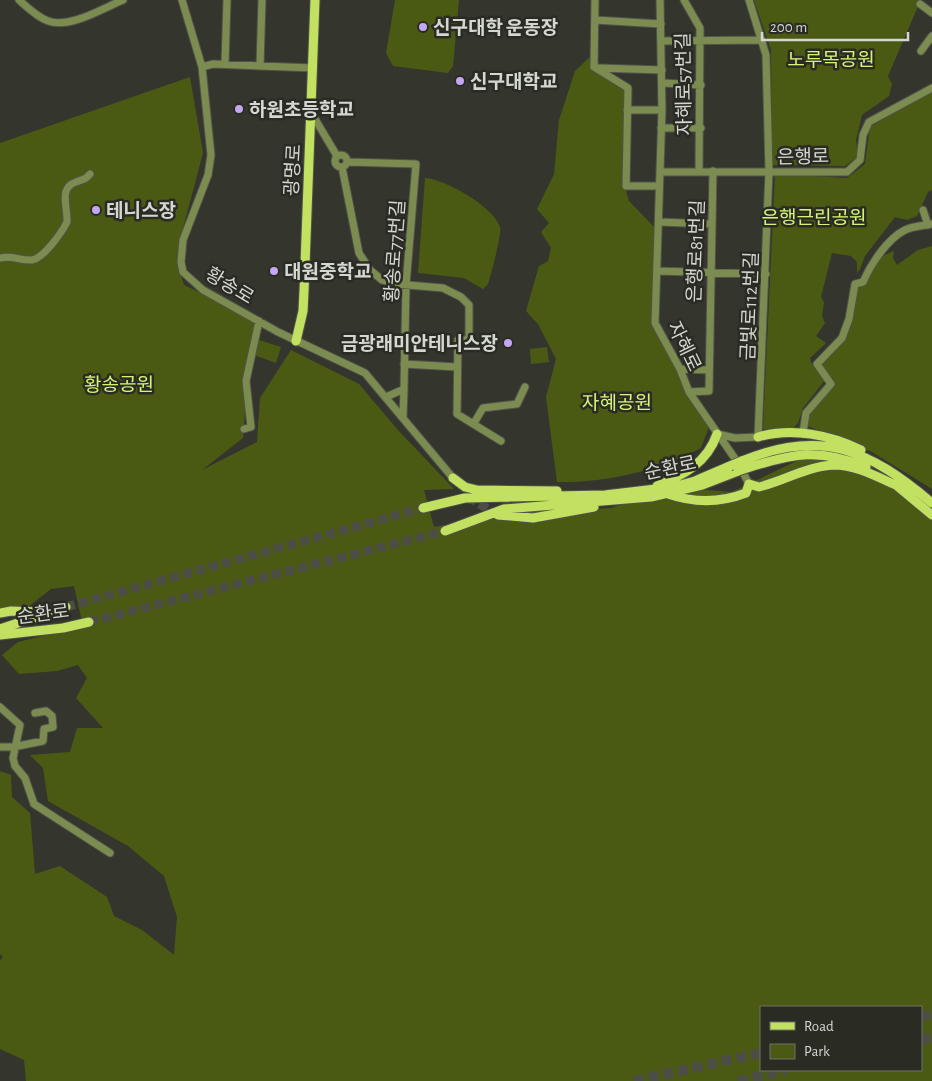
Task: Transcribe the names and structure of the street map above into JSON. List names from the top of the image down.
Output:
{
  "streets": {
    "main road": ["광명로", "순환로"],
    "street": [
      "자혜로57번길",
      "은행로",
      "황송로77번길",
      "은행로81번길",
      "황송로",
      "금빛로112번길",
      "자혜로"
    ]
  },
  "crossings": [
    ["자혜로57번길", "은행로"],
    ["은행로", "은행로81번길"],
    ["은행로", "금빛로112번길"],
    ["은행로", "자혜로"],
    ["광명로", "황송로"],
    ["황송로77번길", "황송로"],
    ["은행로81번길", "자혜로"]
  ],
  "parks": [
    "노루목공원",
    "은행근린공원",
    "황송공원",
    "자혜공원"
  ],
  "places": [
    "신구대학 운동장",
    "신구대학교",
    "하원초등학교",
    "테니스장",
    "대원중학교",
    "금광래미안테니스장"
  ],
  "legend": ["Road", "Park"],
  "scale_bar": "200 m"
}
